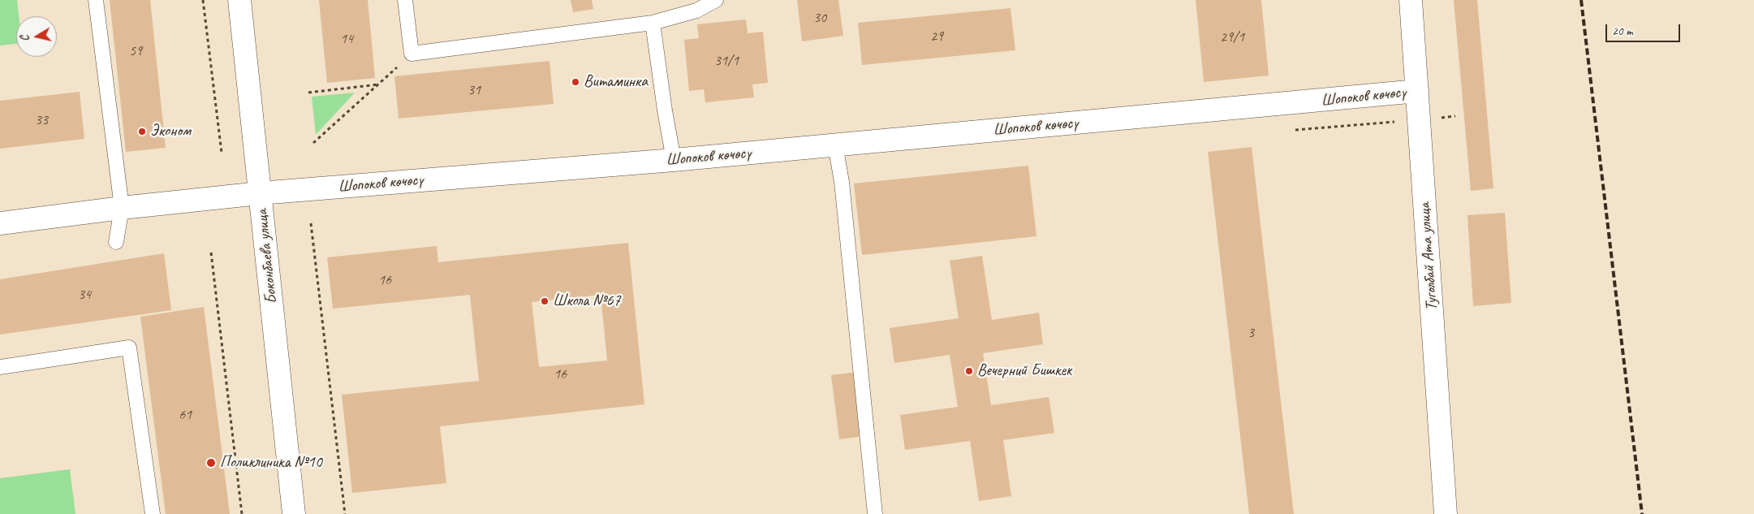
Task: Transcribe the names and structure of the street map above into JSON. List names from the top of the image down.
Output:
{
  "streets": {
    "street": ["Шопоков көчөсү", "Боконбаева улица", "Туголбай Ата улица"]
  },
  "crossings": [
    ["Шопоков көчөсү", "Боконбаева улица"],
    ["Шопоков көчөсү", "Туголбай Ата улица"]
  ],
  "places": [
    "Витаминка",
    "Эконом",
    "Школа №67",
    "Вечерний Бишкек",
    "Поликлиника №10"
  ],
  "house_numbers": [
    "30",
    "29",
    "29/1",
    "14",
    "59",
    "31/1",
    "31",
    "33",
    "16",
    "34",
    "3",
    "16",
    "61"
  ],
  "scale_bar": "20 m",
  "north": "left"
}
